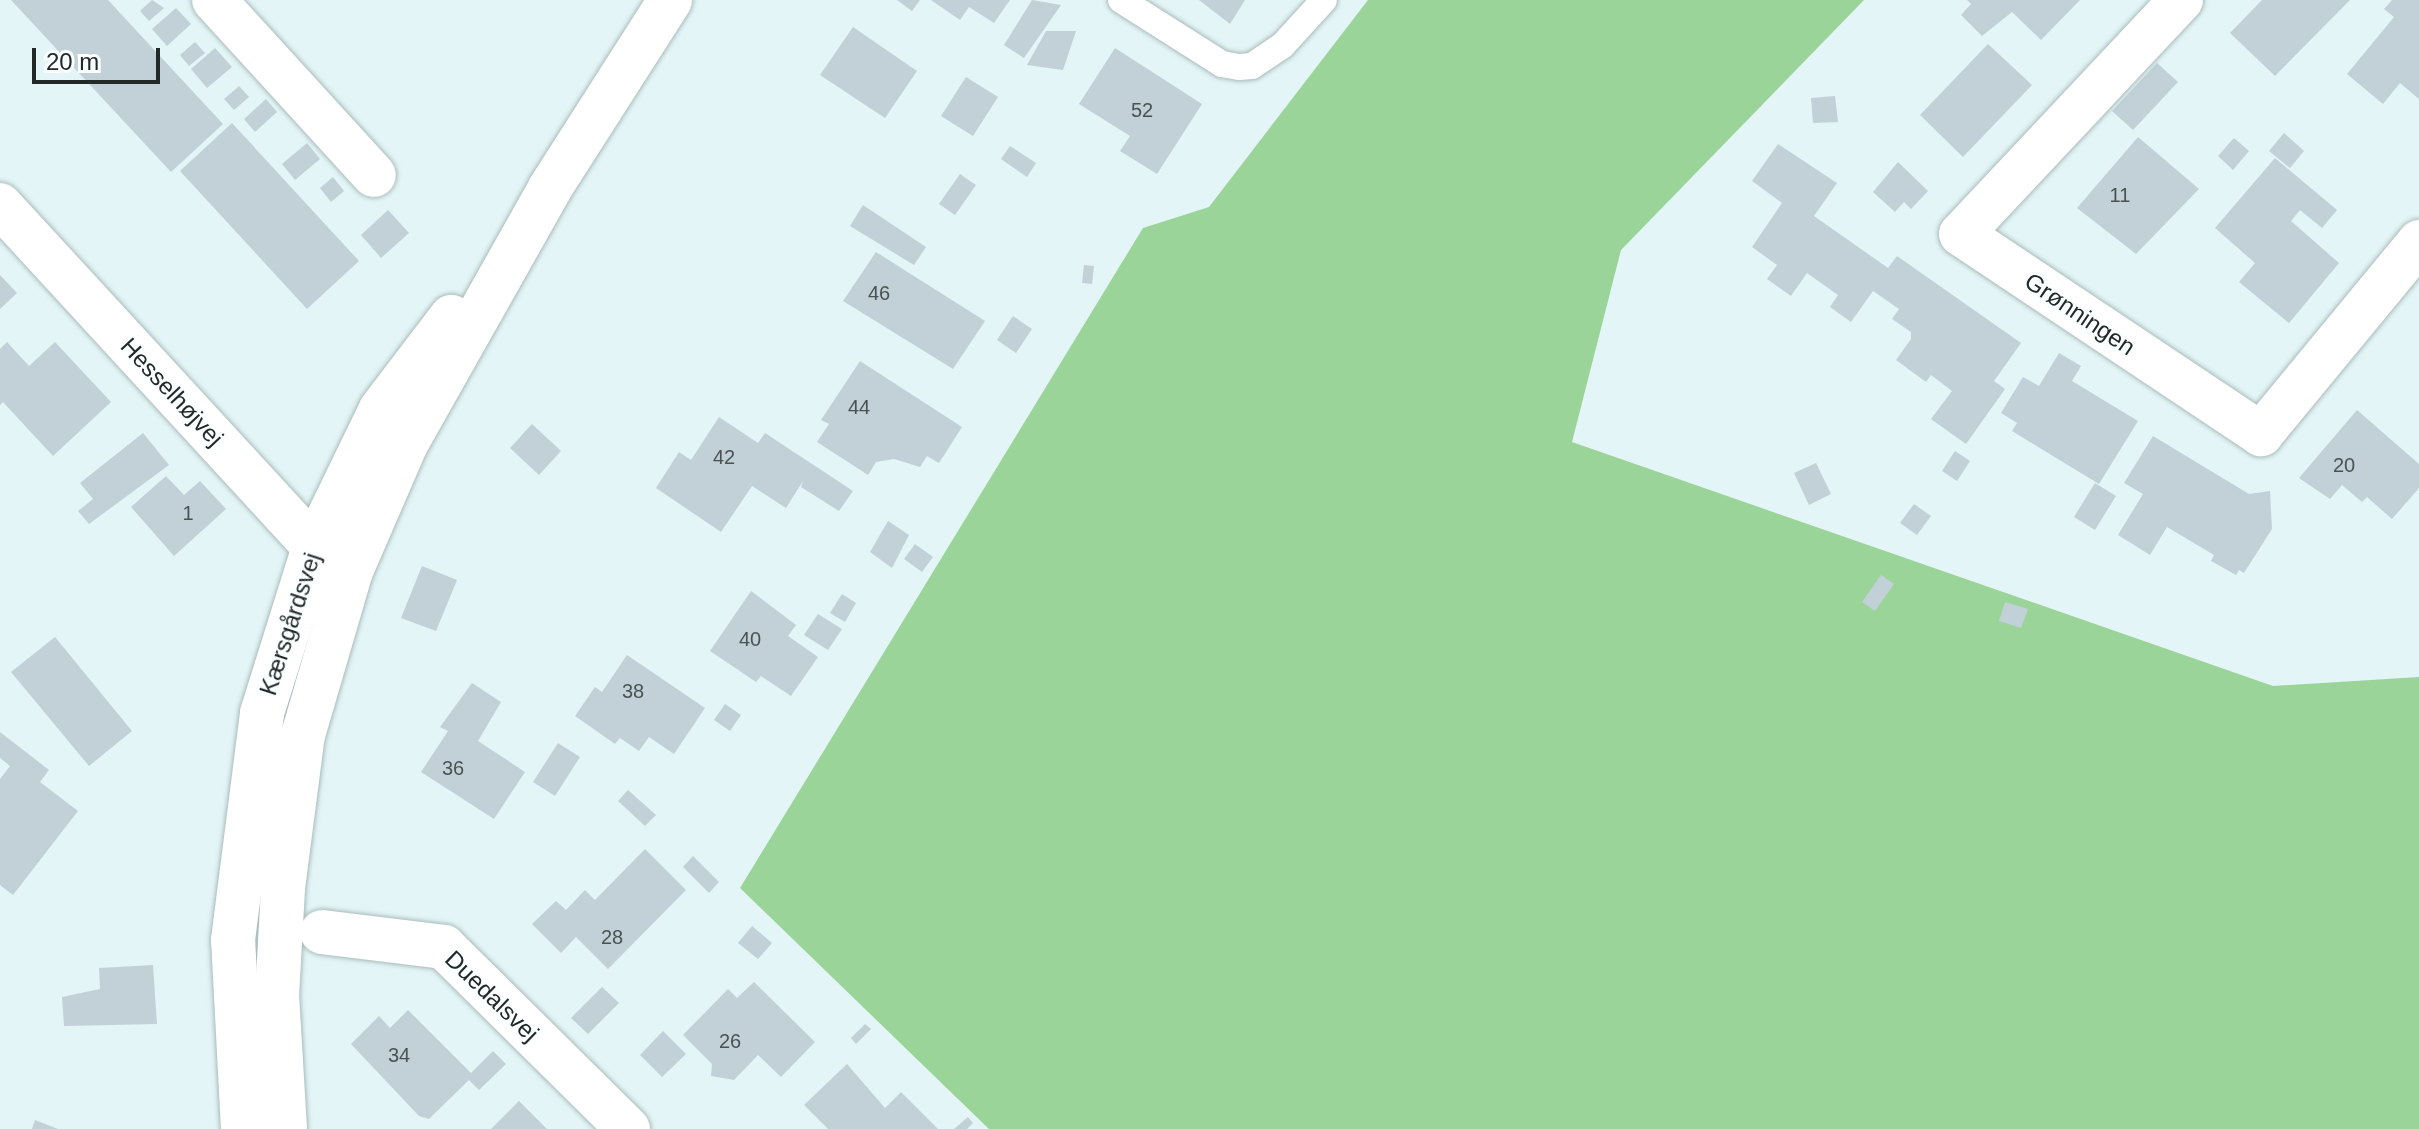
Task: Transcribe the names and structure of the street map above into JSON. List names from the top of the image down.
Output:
{
  "streets": {
    "street": [
      "Grønningen",
      "Hesselhøjvej",
      "Kærsgårdsvej",
      "Duedalsvej"
    ]
  },
  "crossings": [
    ["Hesselhøjvej", "Kærsgårdsvej"]
  ],
  "house_numbers": [
    "52",
    "11",
    "46",
    "44",
    "42",
    "20",
    "1",
    "40",
    "38",
    "36",
    "28",
    "26",
    "34"
  ],
  "scale_bar": "20 m"
}
